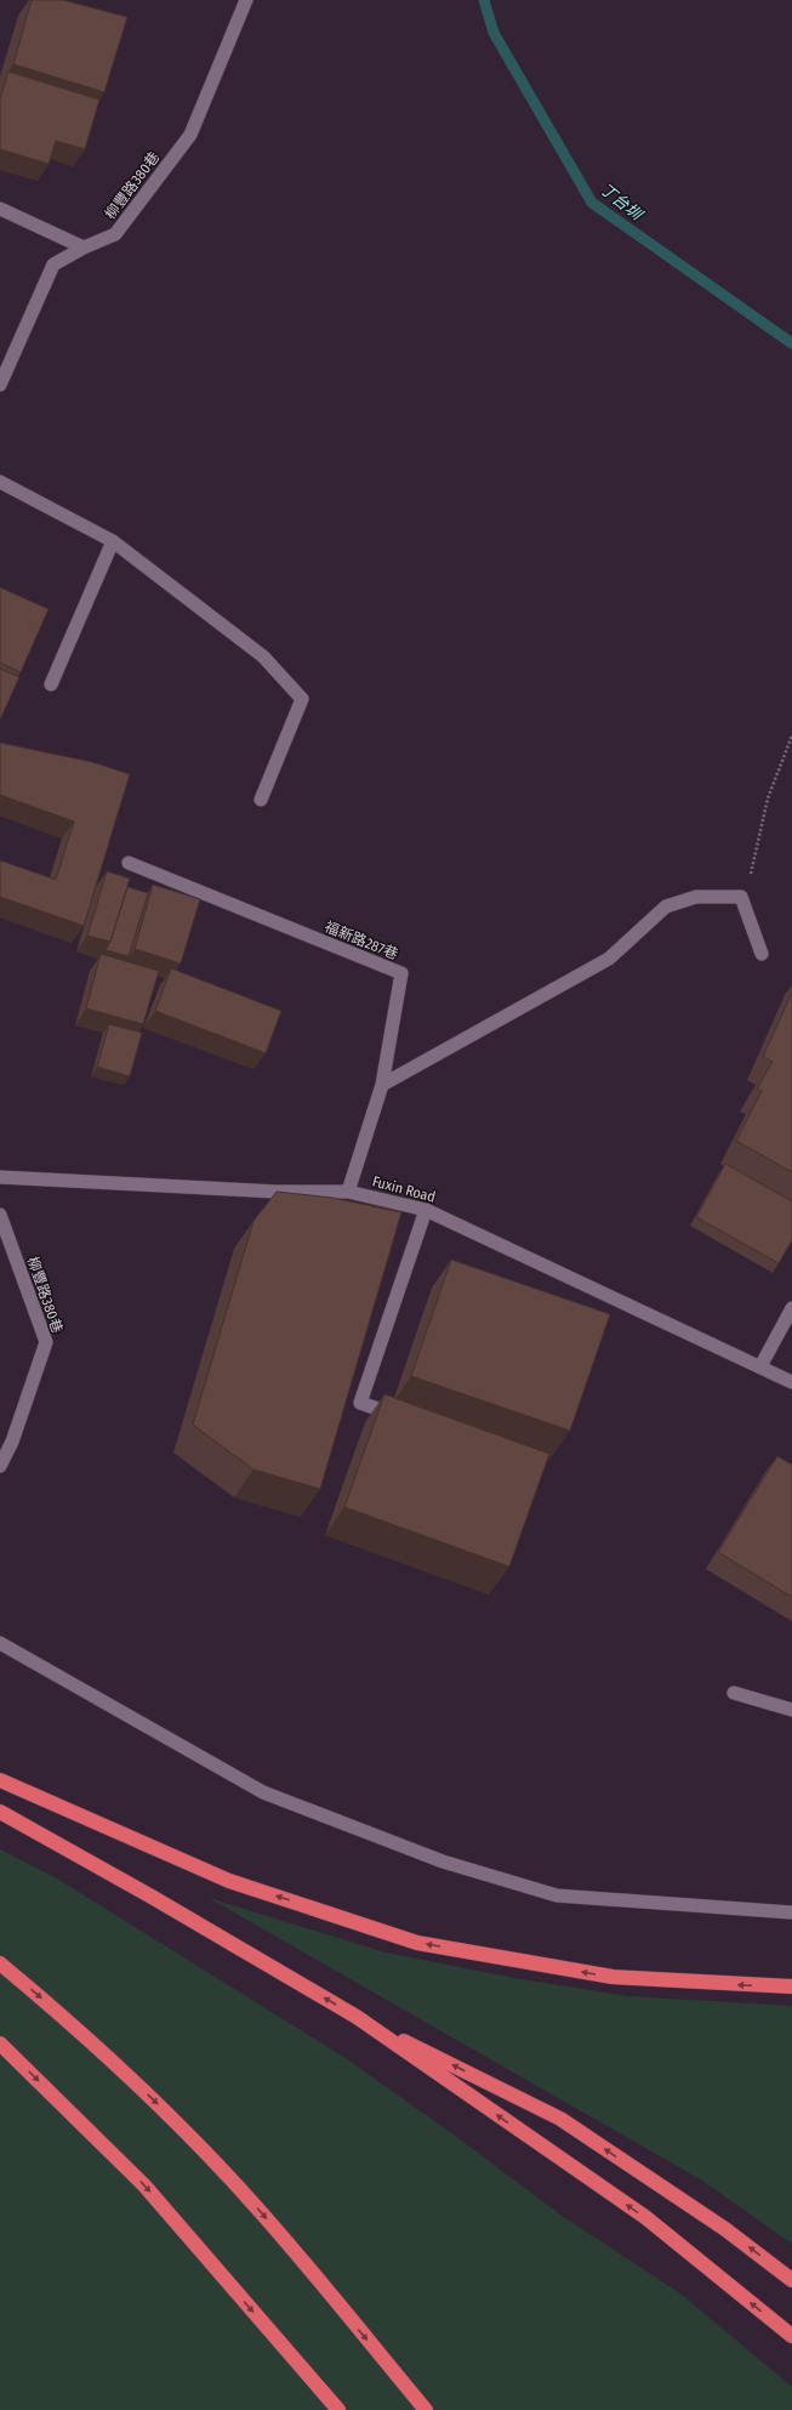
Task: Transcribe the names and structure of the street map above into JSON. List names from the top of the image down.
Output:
{
  "streets": {
    "street": ["柳豐路380巷", "福新路287巷", "Fuxin Road"]
  },
  "crossings": [
    ["福新路287巷", "Fuxin Road"]
  ],
  "water": ["丁台圳"]
}
